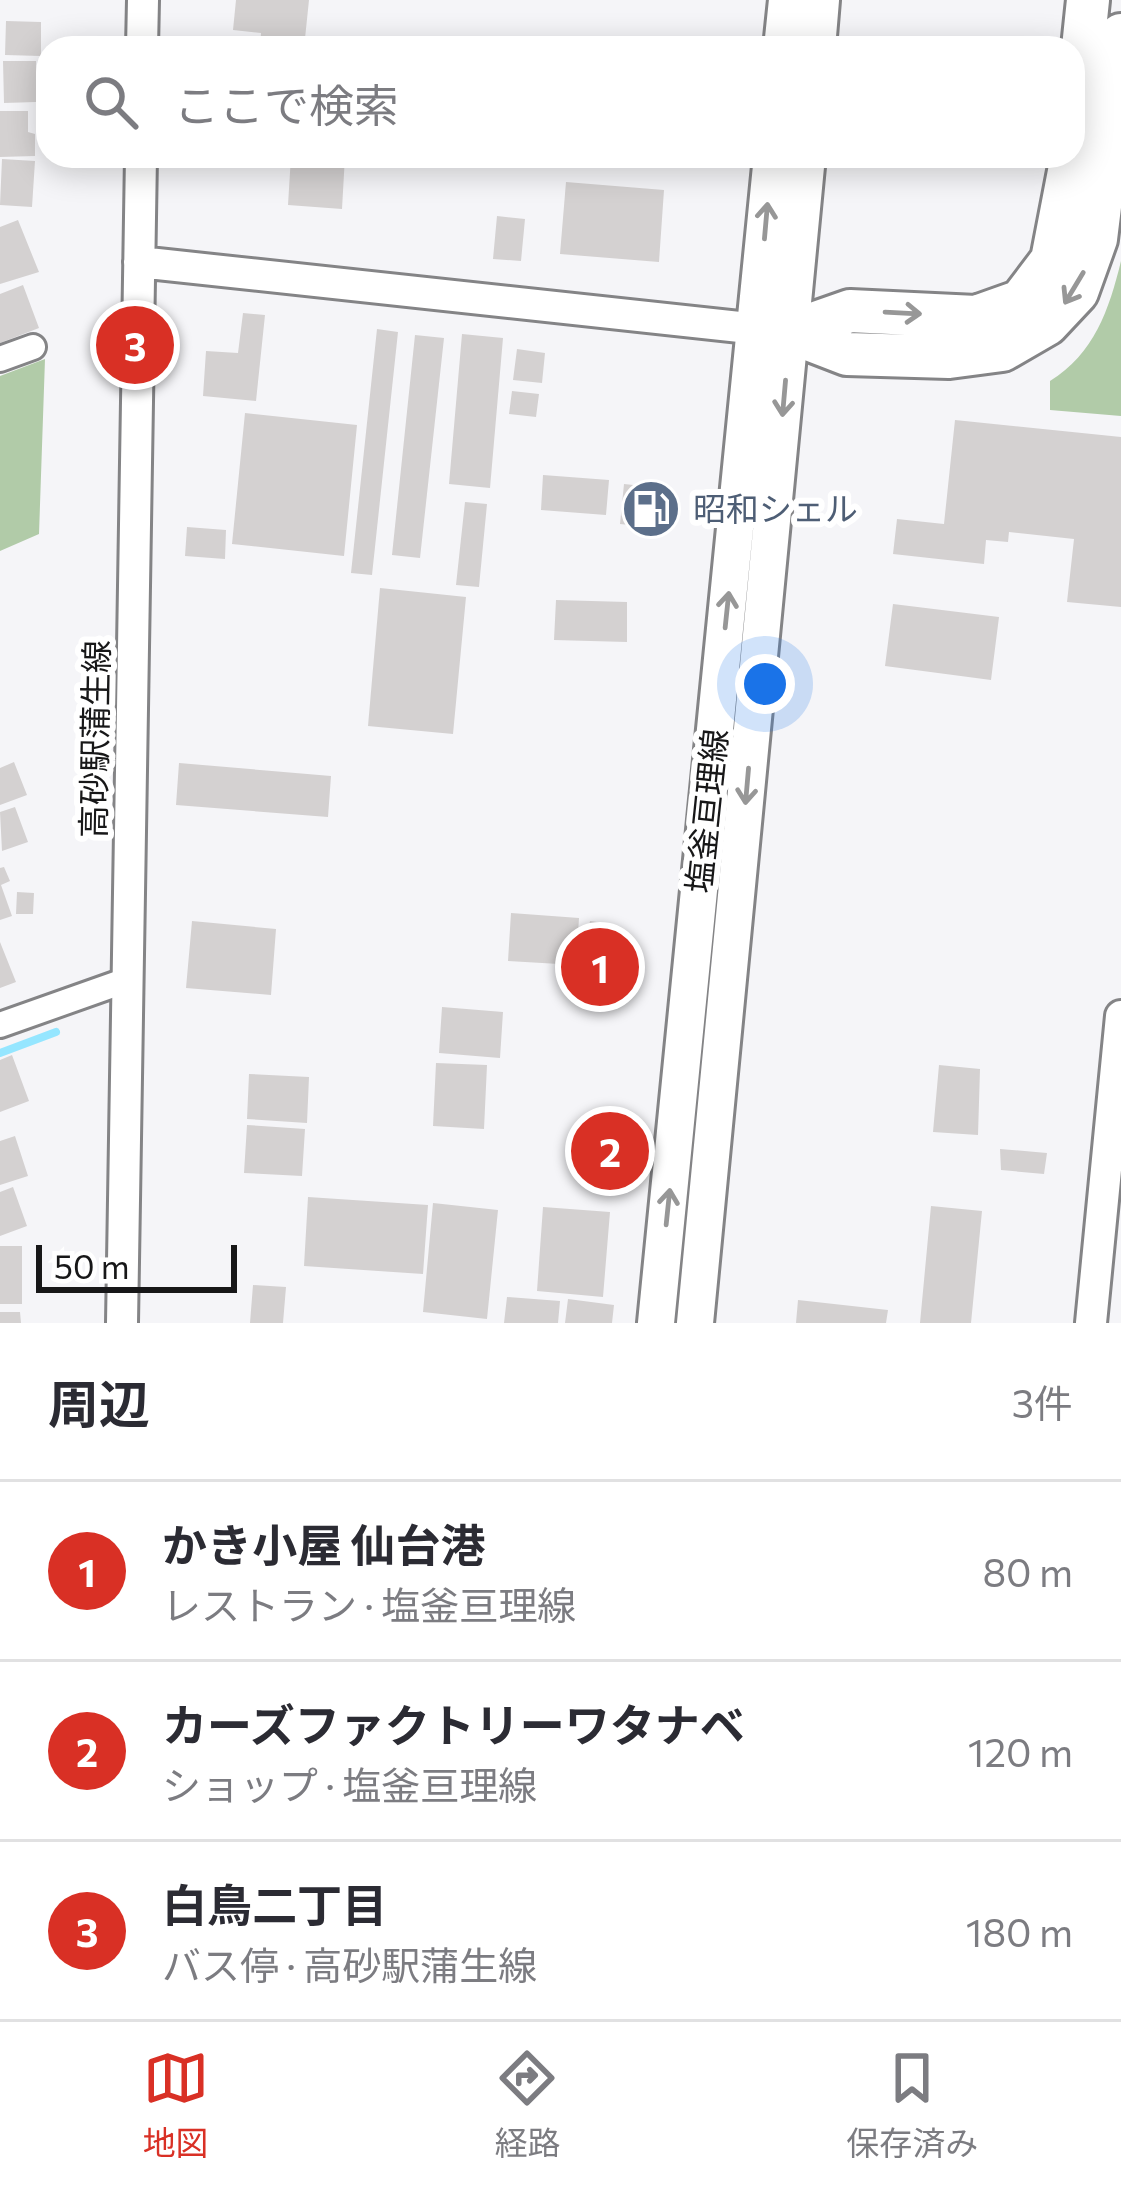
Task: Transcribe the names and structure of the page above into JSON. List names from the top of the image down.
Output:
{
  "streets": {
    "main road": ["塩釜亘理線"],
    "street": ["高砂駅蒲生線"]
  },
  "places": {
    "fuel station": ["昭和シェル"]
  },
  "scale_bar": "50 m",
  "page": {
    "search": "ここで検索",
    "pins": ["3", "1", "2"],
    "scale": "50 m",
    "heading": ["周辺", "3件"],
    "list": [
      {
        "mark": "1",
        "name": "かき小屋 仙台港",
        "note": "レストラン · 塩釜亘理線",
        "value": "80 m"
      },
      {
        "mark": "2",
        "name": "カーズファクトリーワタナベ",
        "note": "ショップ · 塩釜亘理線",
        "value": "120 m"
      },
      {
        "mark": "3",
        "name": "白鳥二丁目",
        "note": "バス停 · 高砂駅蒲生線",
        "value": "180 m"
      }
    ],
    "nav": ["地図", "経路", "保存済み"]
  }
}
